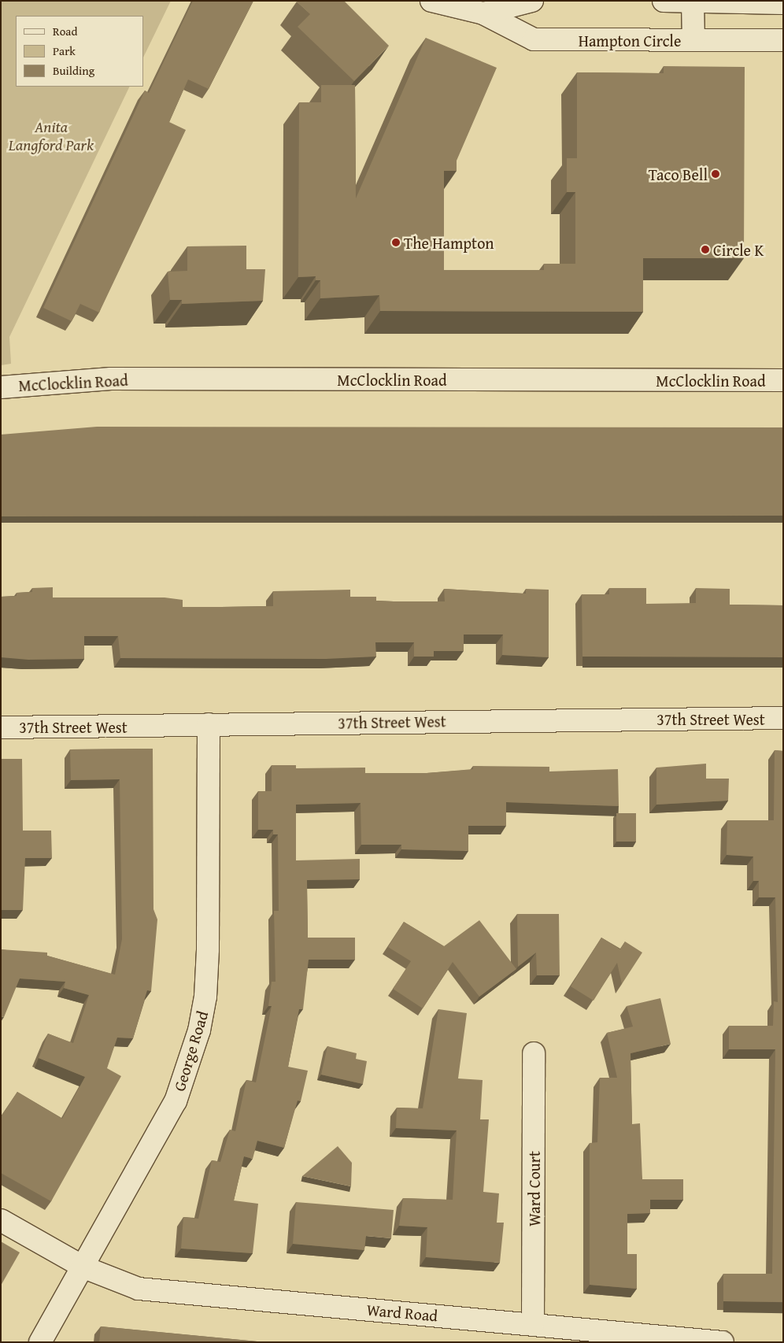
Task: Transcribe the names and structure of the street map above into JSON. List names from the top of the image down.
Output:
{
  "streets": {
    "street": [
      "Hampton Circle",
      "McClocklin Road",
      "37th Street West",
      "George Road",
      "Ward Court",
      "Ward Road"
    ]
  },
  "crossings": [
    ["37th Street West", "George Road"],
    ["George Road", "Ward Road"],
    ["Ward Court", "Ward Road"]
  ],
  "parks": ["Anita Langford Park"],
  "places": ["Taco Bell", "The Hampton", "Circle K"],
  "legend": ["Road", "Park", "Building"]
}
